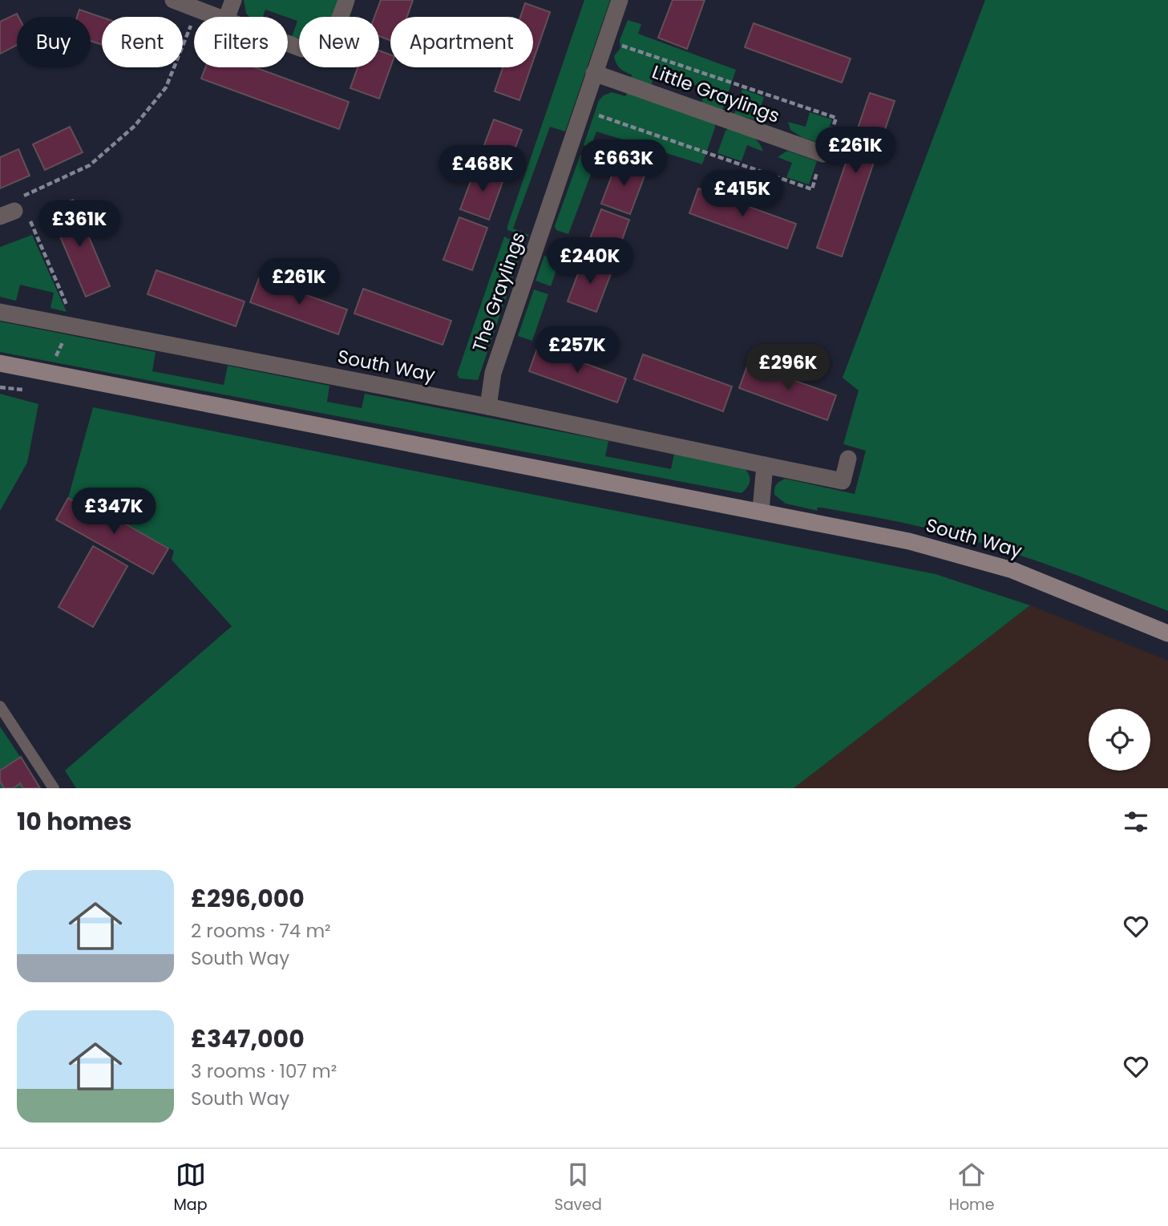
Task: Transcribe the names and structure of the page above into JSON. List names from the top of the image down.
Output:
{
  "streets": {
    "street": ["Little Graylings", "The Graylings", "South Way"]
  },
  "crossings": [
    ["Little Graylings", "The Graylings"],
    ["The Graylings", "South Way"]
  ],
  "page": {
    "chip": [
      "Buy",
      "Rent",
      "Filters",
      "New",
      "Apartment"
    ],
    "price": [
      "£261K",
      "£663K",
      "£468K",
      "£415K",
      "£361K",
      "£240K",
      "£261K",
      "£257K",
      "£296K",
      "£347K"
    ],
    "heading": "10 homes",
    "list": [
      {
        "name": "£296,000",
        "note": "2 rooms · 74 m² · South Way"
      },
      {
        "name": "£347,000",
        "note": "3 rooms · 107 m² · South Way"
      }
    ],
    "tabs": ["Map", "Saved", "Home"]
  }
}
